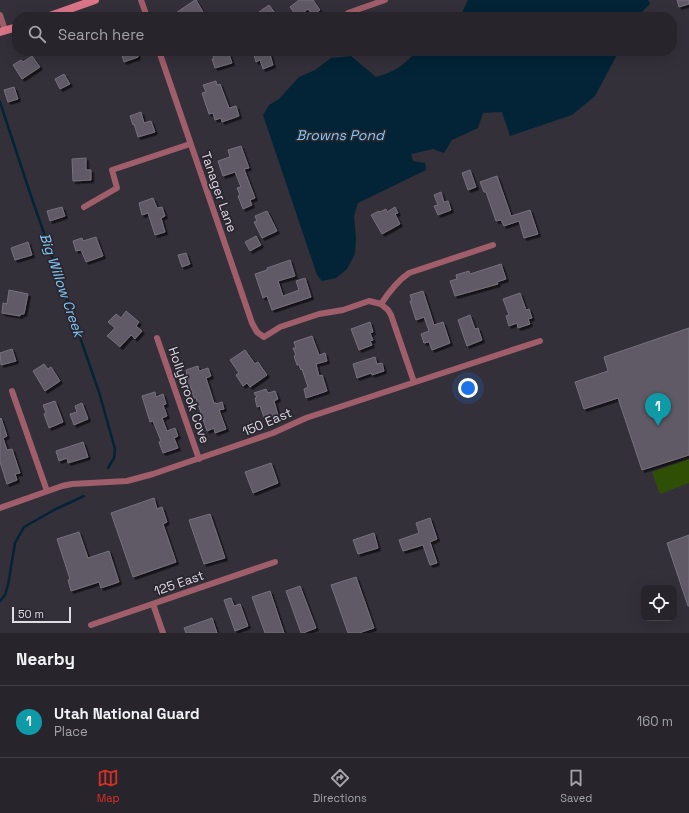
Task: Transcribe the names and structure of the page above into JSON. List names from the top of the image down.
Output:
{
  "streets": {
    "street": [
      "Tanager Lane",
      "Hollybrook Cove",
      "150 East",
      "125 East"
    ]
  },
  "crossings": [
    ["Hollybrook Cove", "150 East"]
  ],
  "water": ["Browns Pond", "Big Willow Creek"],
  "scale_bar": "50 m",
  "page": {
    "search": "Search here",
    "pins": "1",
    "scale": "50 m",
    "heading": "Nearby",
    "list": [
      {
        "mark": "1",
        "name": "Utah National Guard",
        "note": "Place",
        "value": "160 m"
      }
    ],
    "nav": ["Map", "Directions", "Saved"]
  }
}
